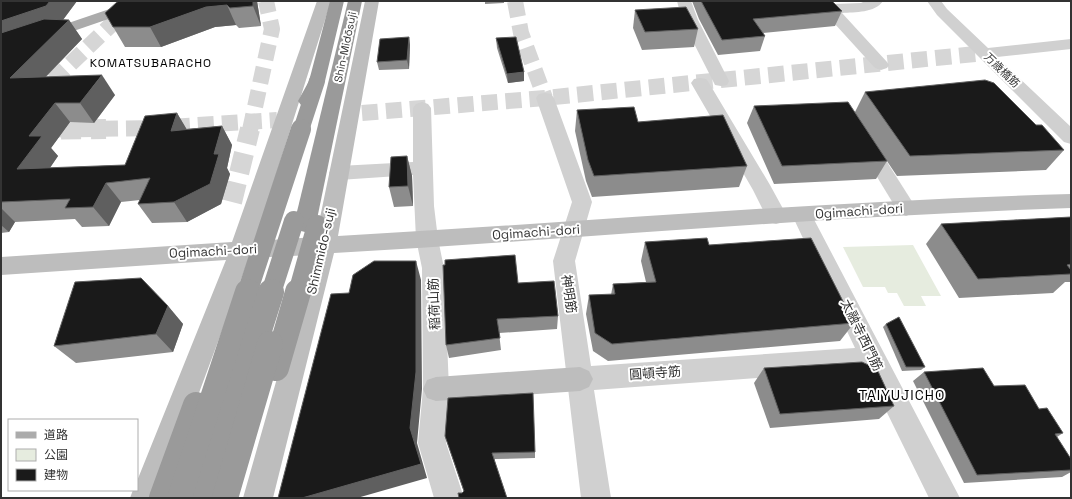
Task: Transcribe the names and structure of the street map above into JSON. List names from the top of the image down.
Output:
{
  "streets": {
    "highway": ["Shin-Midōsuji"],
    "street": [
      "万歳橋筋",
      "Ogimachi-dori",
      "Shimmido-suji",
      "神明筋",
      "稲荷山筋",
      "太融寺西門筋",
      "圓頓寺筋"
    ]
  },
  "crossings": [
    ["Ogimachi-dori", "Shimmido-suji"],
    ["Ogimachi-dori", "神明筋"],
    ["Ogimachi-dori", "稲荷山筋"],
    ["Ogimachi-dori", "太融寺西門筋"],
    ["神明筋", "圓頓寺筋"],
    ["稲荷山筋", "圓頓寺筋"],
    ["太融寺西門筋", "圓頓寺筋"]
  ],
  "districts": ["KOMATSUBARACHO", "TAIYUJICHO"],
  "legend": ["道路", "公園", "建物"]
}
